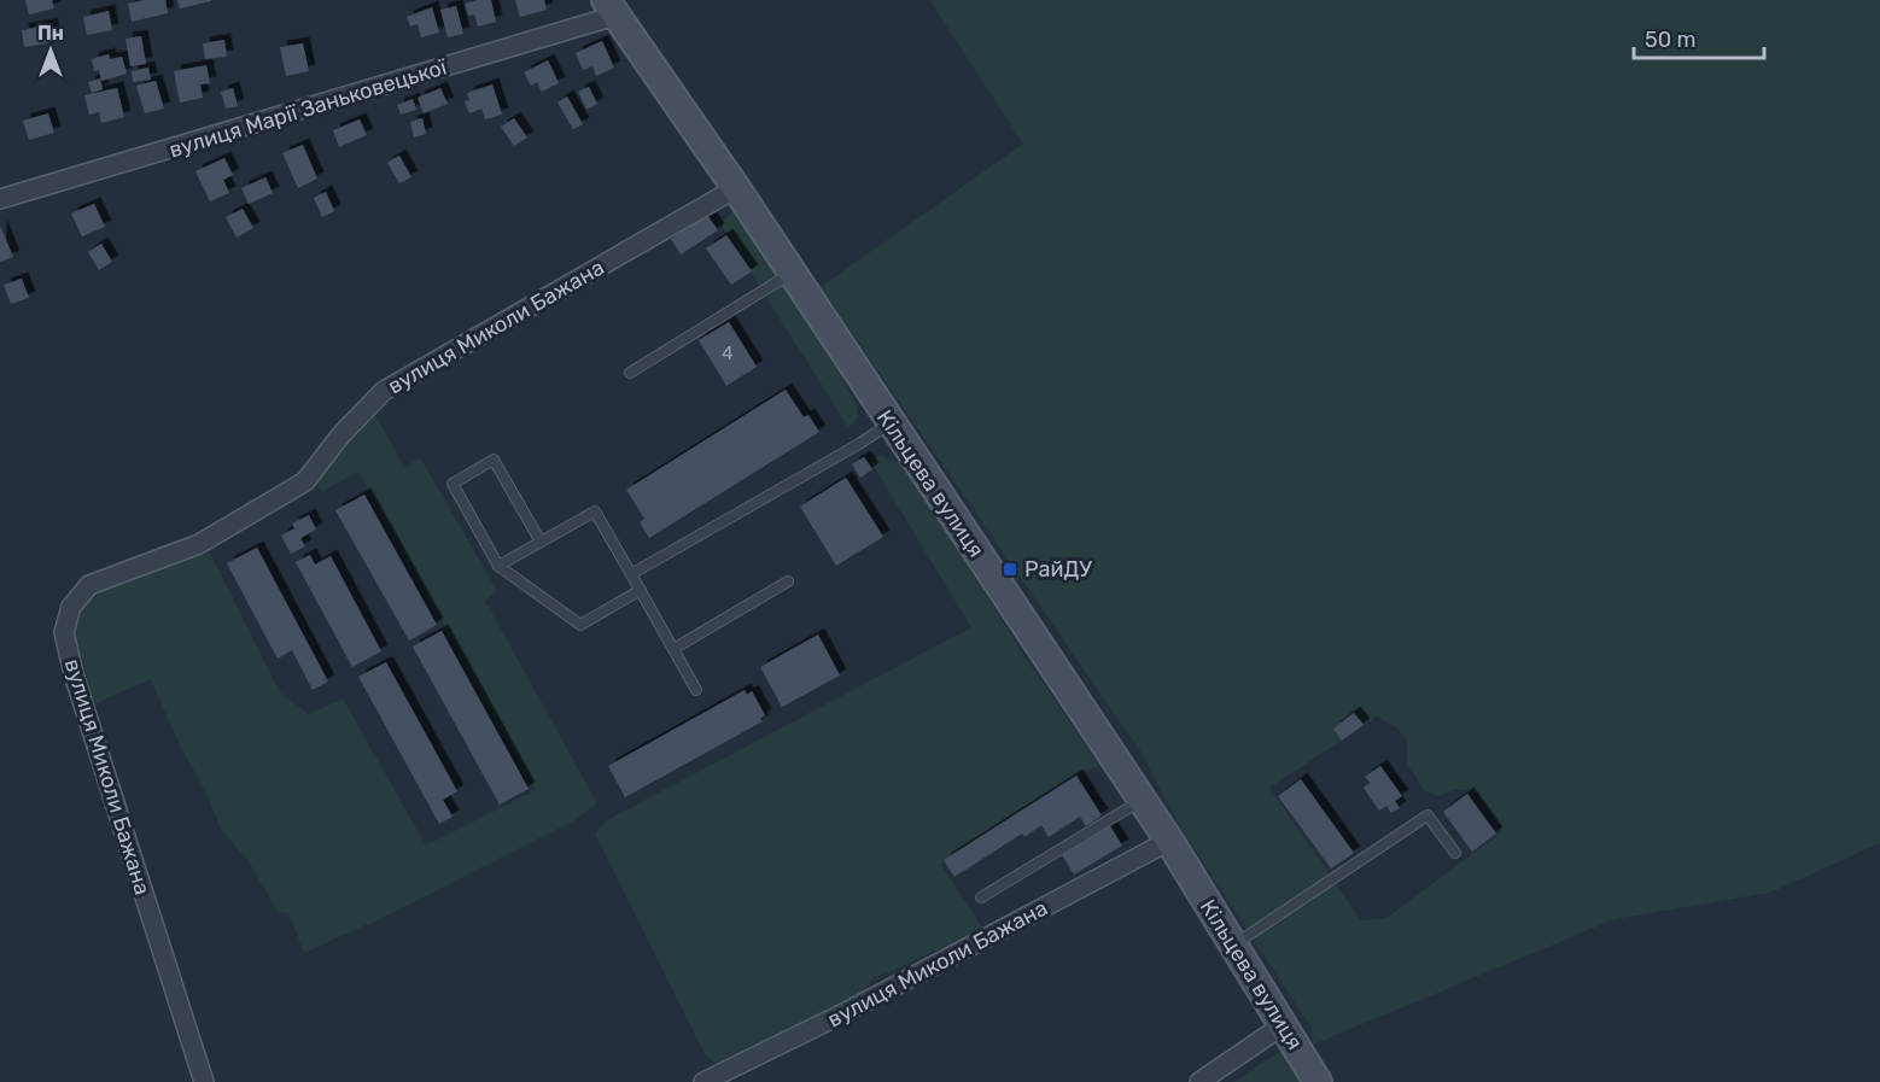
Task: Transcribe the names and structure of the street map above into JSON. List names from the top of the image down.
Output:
{
  "streets": {
    "street": ["вулиця Марії Заньковецької", "вулиця Миколи Бажана", "Кільцева вулиця"]
  },
  "crossings": [
    ["вулиця Марії Заньковецької", "Кільцева вулиця"],
    ["вулиця Миколи Бажана", "Кільцева вулиця"]
  ],
  "places": {
    "transit": ["РайДУ"]
  },
  "house_numbers": ["4"],
  "scale_bar": "50 m",
  "north": "top"
}
